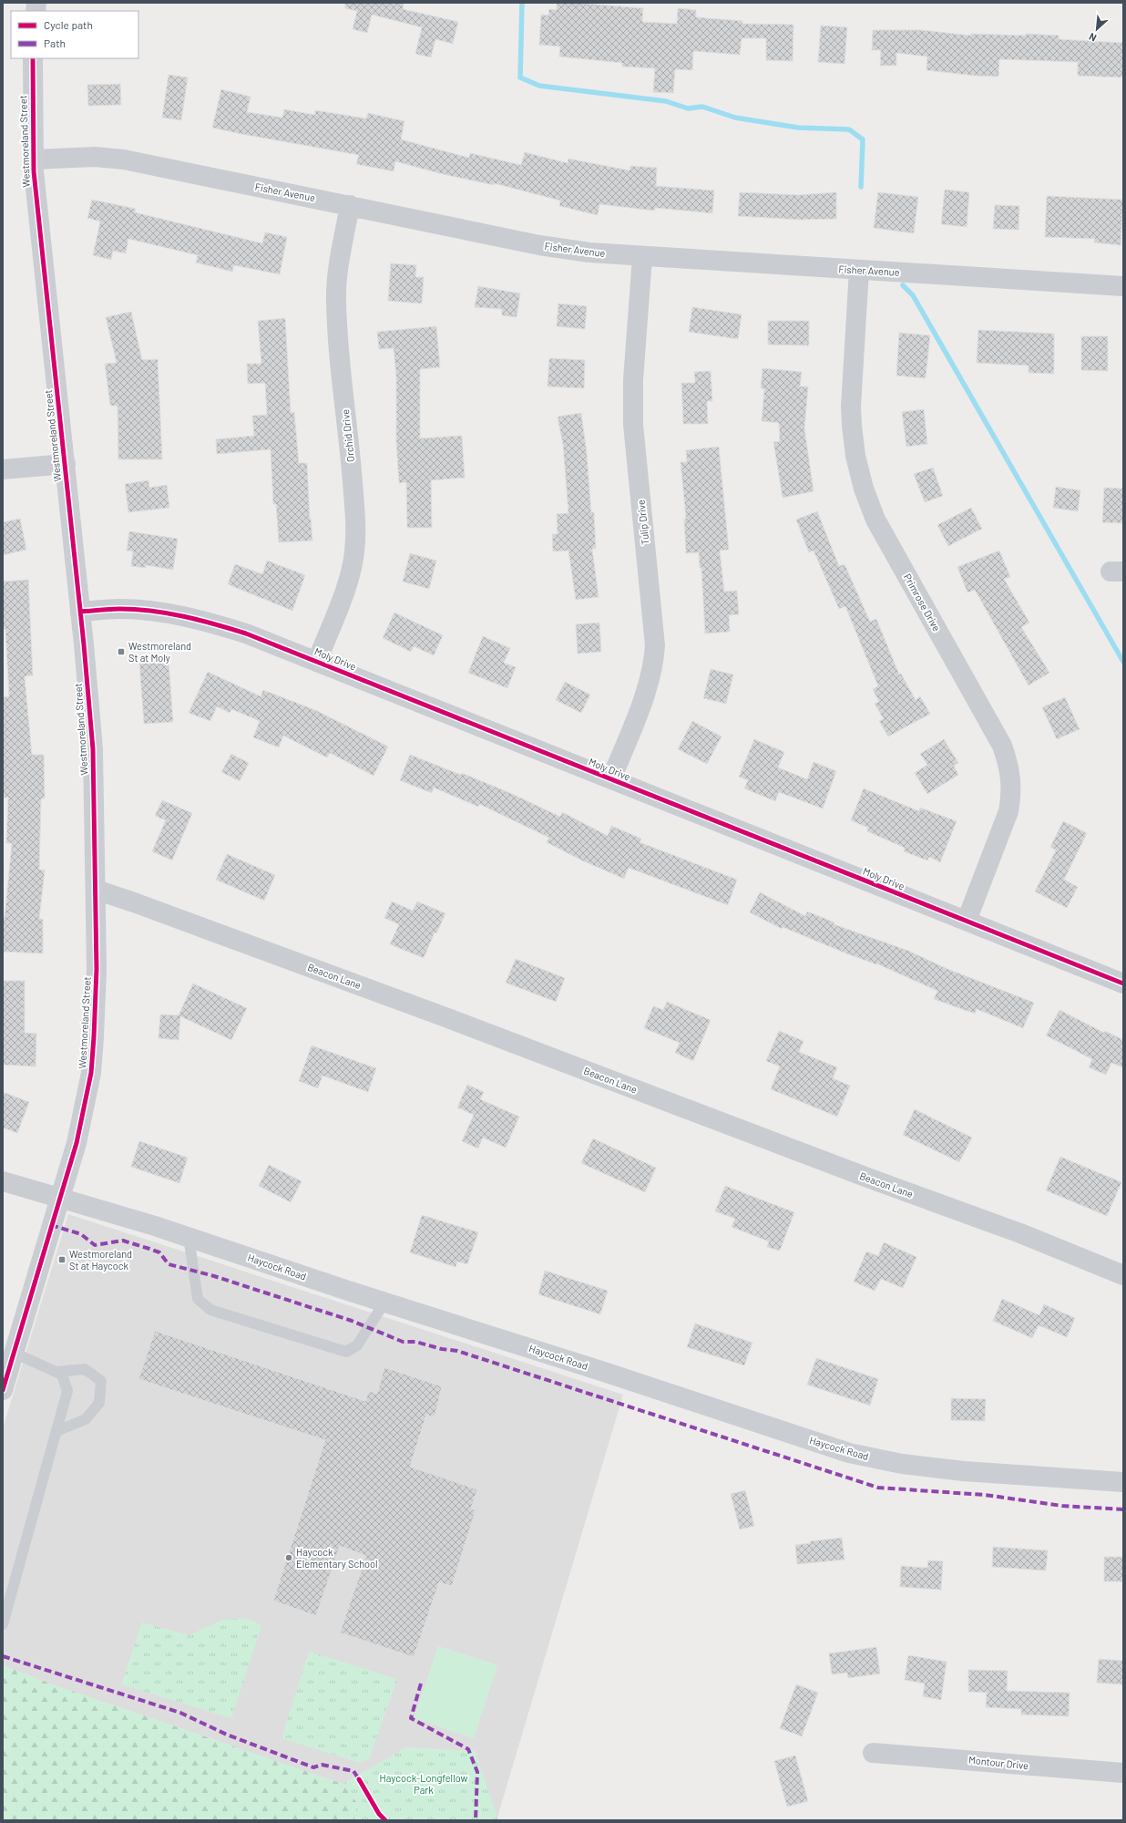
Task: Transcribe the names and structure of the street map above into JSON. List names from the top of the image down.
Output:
{
  "streets": {
    "main road": ["Westmoreland Street", "Haycock Road"],
    "street": [
      "Fisher Avenue",
      "Orchid Drive",
      "Tulip Drive",
      "Primrose Drive",
      "Moly Drive",
      "Beacon Lane",
      "Montour Drive"
    ]
  },
  "crossings": [
    ["Westmoreland Street", "Fisher Avenue"],
    ["Westmoreland Street", "Moly Drive"],
    ["Westmoreland Street", "Beacon Lane"],
    ["Westmoreland Street", "Haycock Road"],
    ["Fisher Avenue", "Orchid Drive"],
    ["Fisher Avenue", "Tulip Drive"],
    ["Fisher Avenue", "Primrose Drive"],
    ["Orchid Drive", "Moly Drive"],
    ["Tulip Drive", "Moly Drive"],
    ["Primrose Drive", "Moly Drive"]
  ],
  "parks": ["Haycock-Longfellow Park"],
  "places": {
    "transit": ["Westmoreland St at Moly", "Westmoreland St at Haycock"],
    "other": ["Haycock Elementary School"]
  },
  "legend": ["Cycle path", "Path"],
  "north": "bottom left"
}
